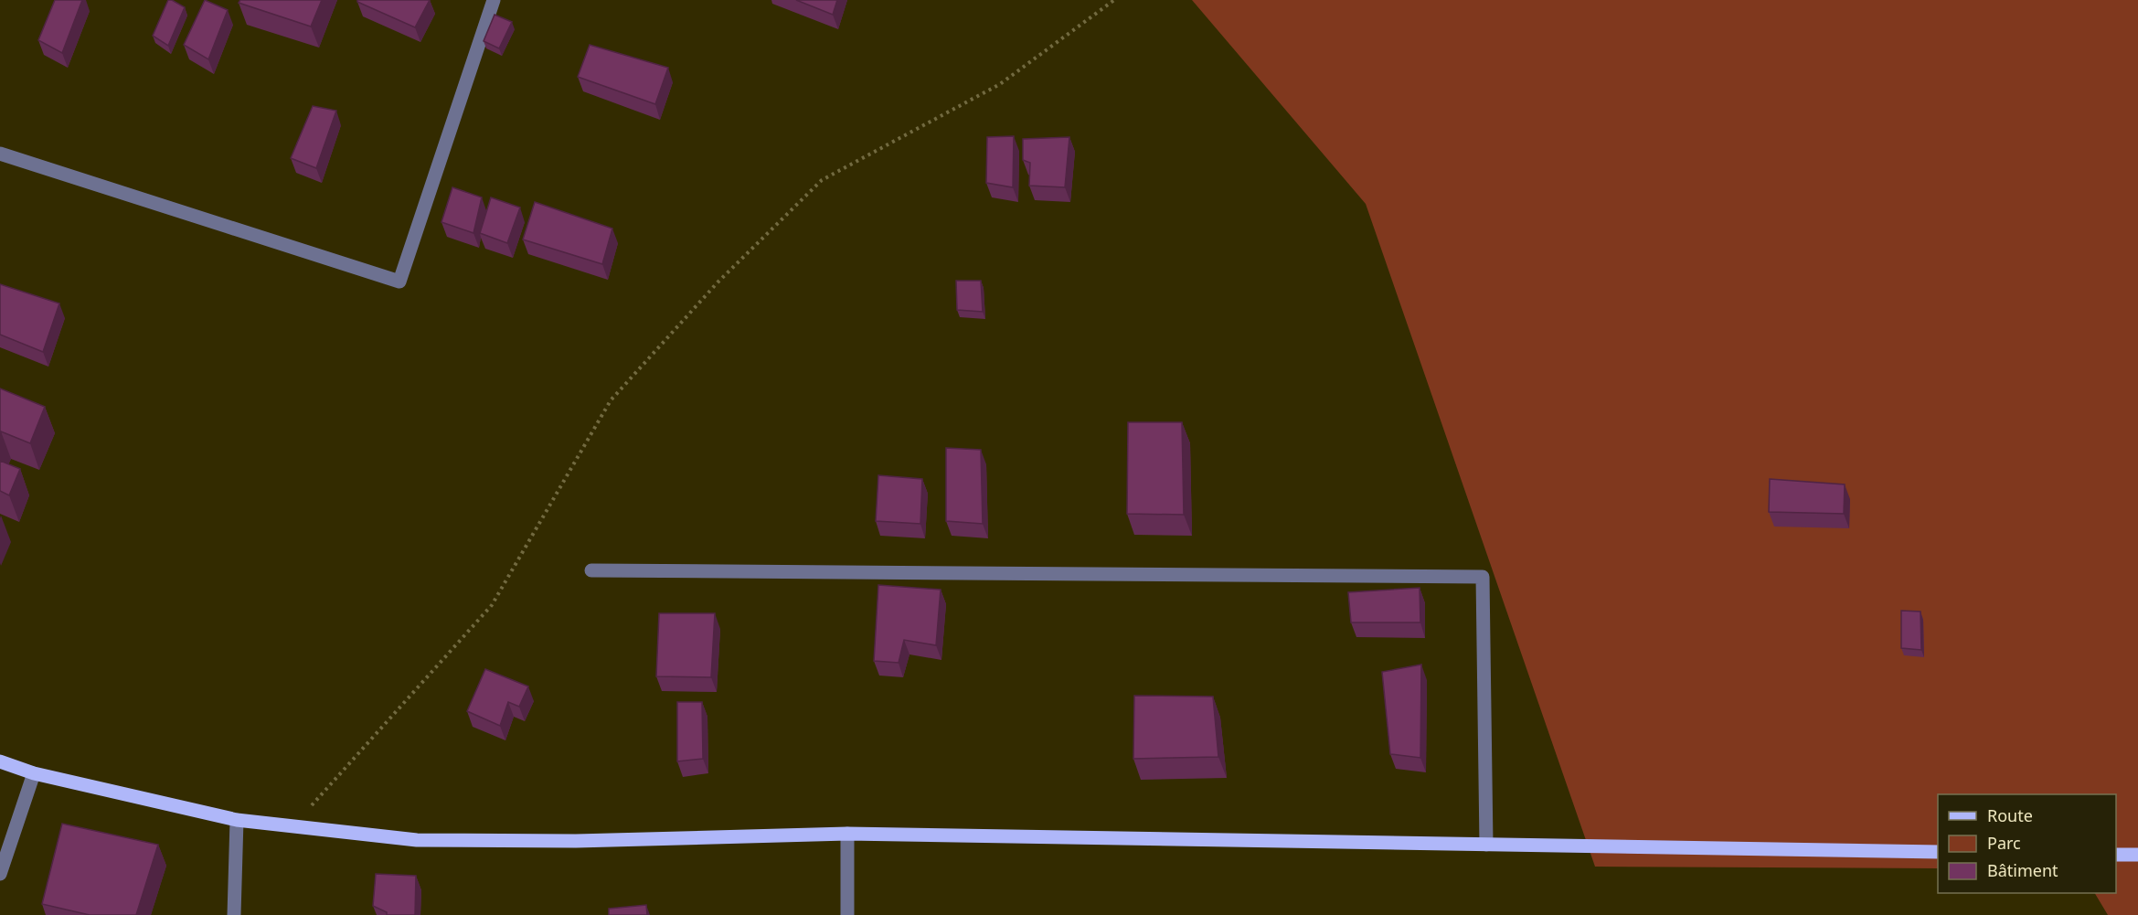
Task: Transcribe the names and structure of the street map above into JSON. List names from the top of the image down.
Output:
{
  "legend": ["Route", "Parc", "Bâtiment"]
}
